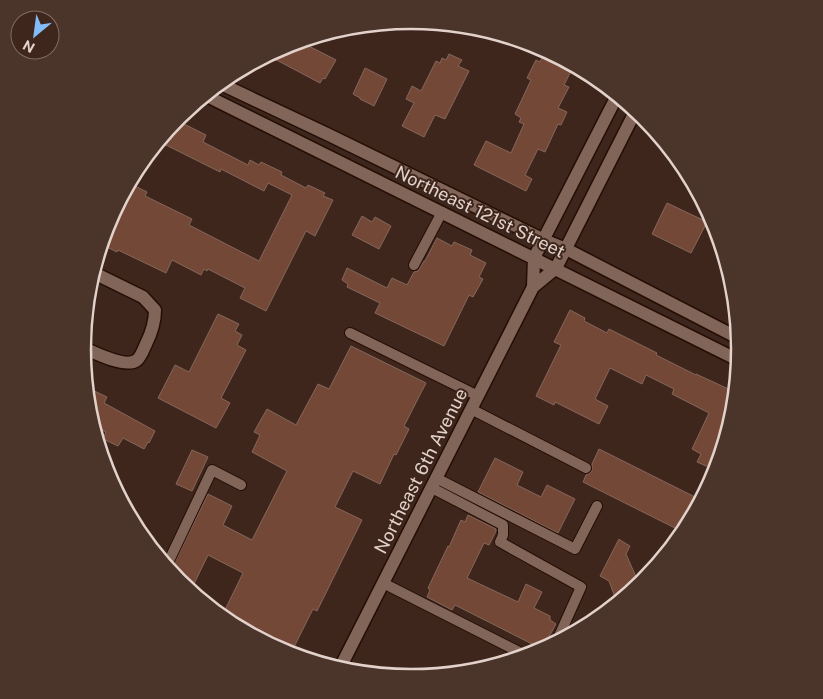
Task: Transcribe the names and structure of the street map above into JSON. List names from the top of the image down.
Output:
{
  "streets": {
    "street": ["Northeast 121st Street", "Northeast 6th Avenue"]
  },
  "crossings": [
    ["Northeast 121st Street", "Northeast 6th Avenue"]
  ],
  "north": "bottom left"
}
